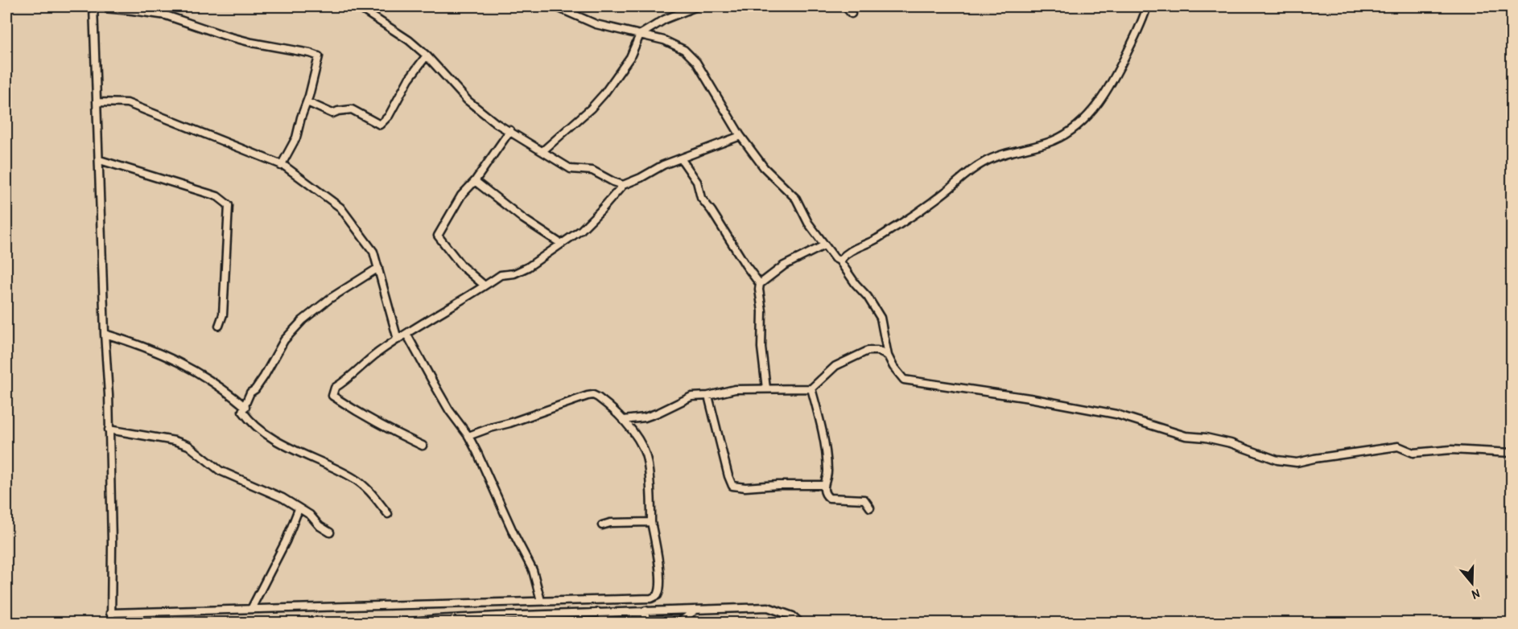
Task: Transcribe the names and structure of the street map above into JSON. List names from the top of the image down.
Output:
{
  "north": "bottom"
}
